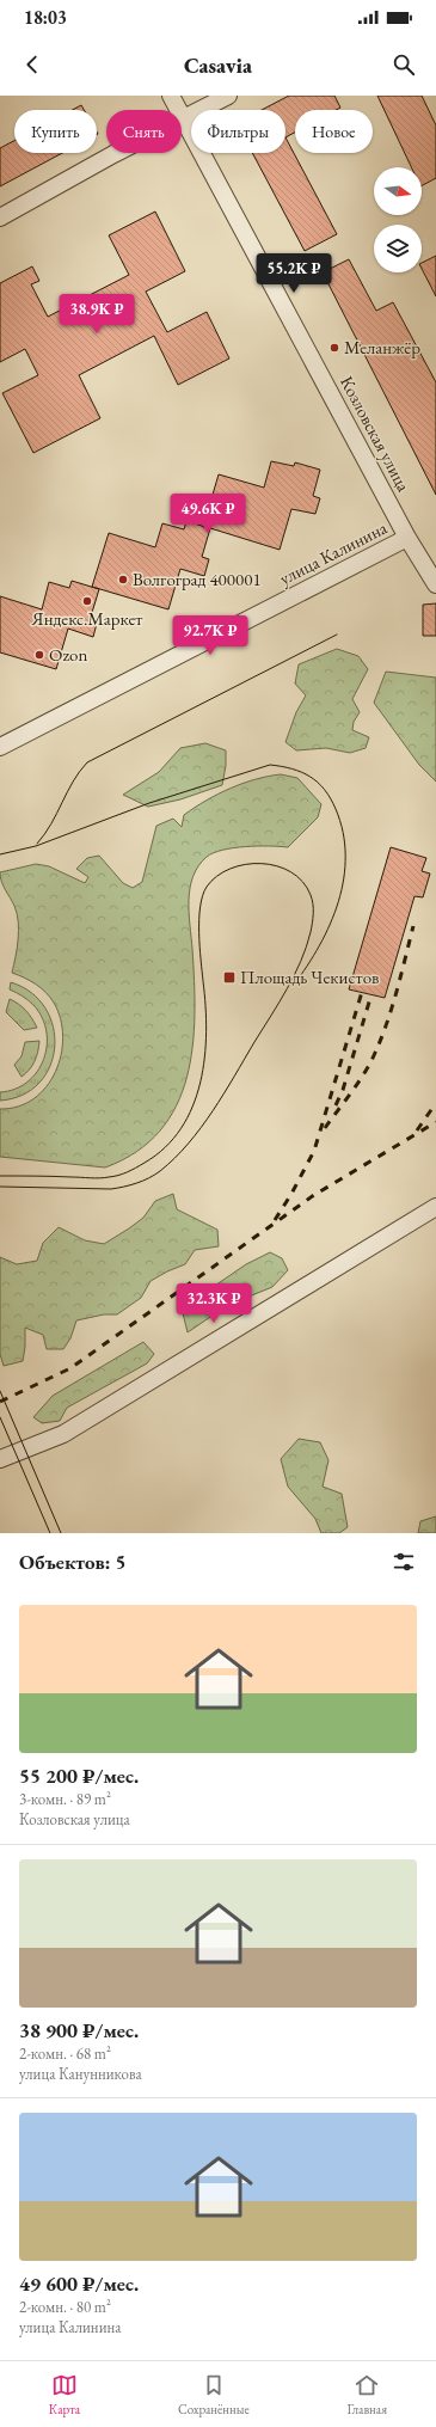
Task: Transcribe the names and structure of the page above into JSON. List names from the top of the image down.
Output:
{
  "streets": {
    "street": ["Козловская улица", "улица Калинина"]
  },
  "crossings": [
    ["Козловская улица", "улица Калинина"]
  ],
  "places": {
    "other": [
      "Меланжёр",
      "Волгоград 400001",
      "Яндекс.Маркет",
      "Ozon"
    ],
    "transit": ["Площадь Чекистов"]
  },
  "north": "right",
  "page": {
    "status": "18:03",
    "header": "Casavia",
    "chip": [
      "Купить",
      "Снять",
      "Фильтры",
      "Новое"
    ],
    "price": [
      "55.2K ₽",
      "38.9K ₽",
      "49.6K ₽",
      "92.7K ₽",
      "32.3K ₽"
    ],
    "heading": "Объектов: 5",
    "list": [
      {
        "name": "55 200 ₽/мес.",
        "note": "3-комн. · 89 m² · Козловская улица"
      },
      {
        "name": "38 900 ₽/мес.",
        "note": "2-комн. · 68 m² · улица Канунникова"
      },
      {
        "name": "49 600 ₽/мес.",
        "note": "2-комн. · 80 m² · улица Калинина"
      }
    ],
    "tabs": ["Карта", "Сохранённые", "Главная"]
  }
}
